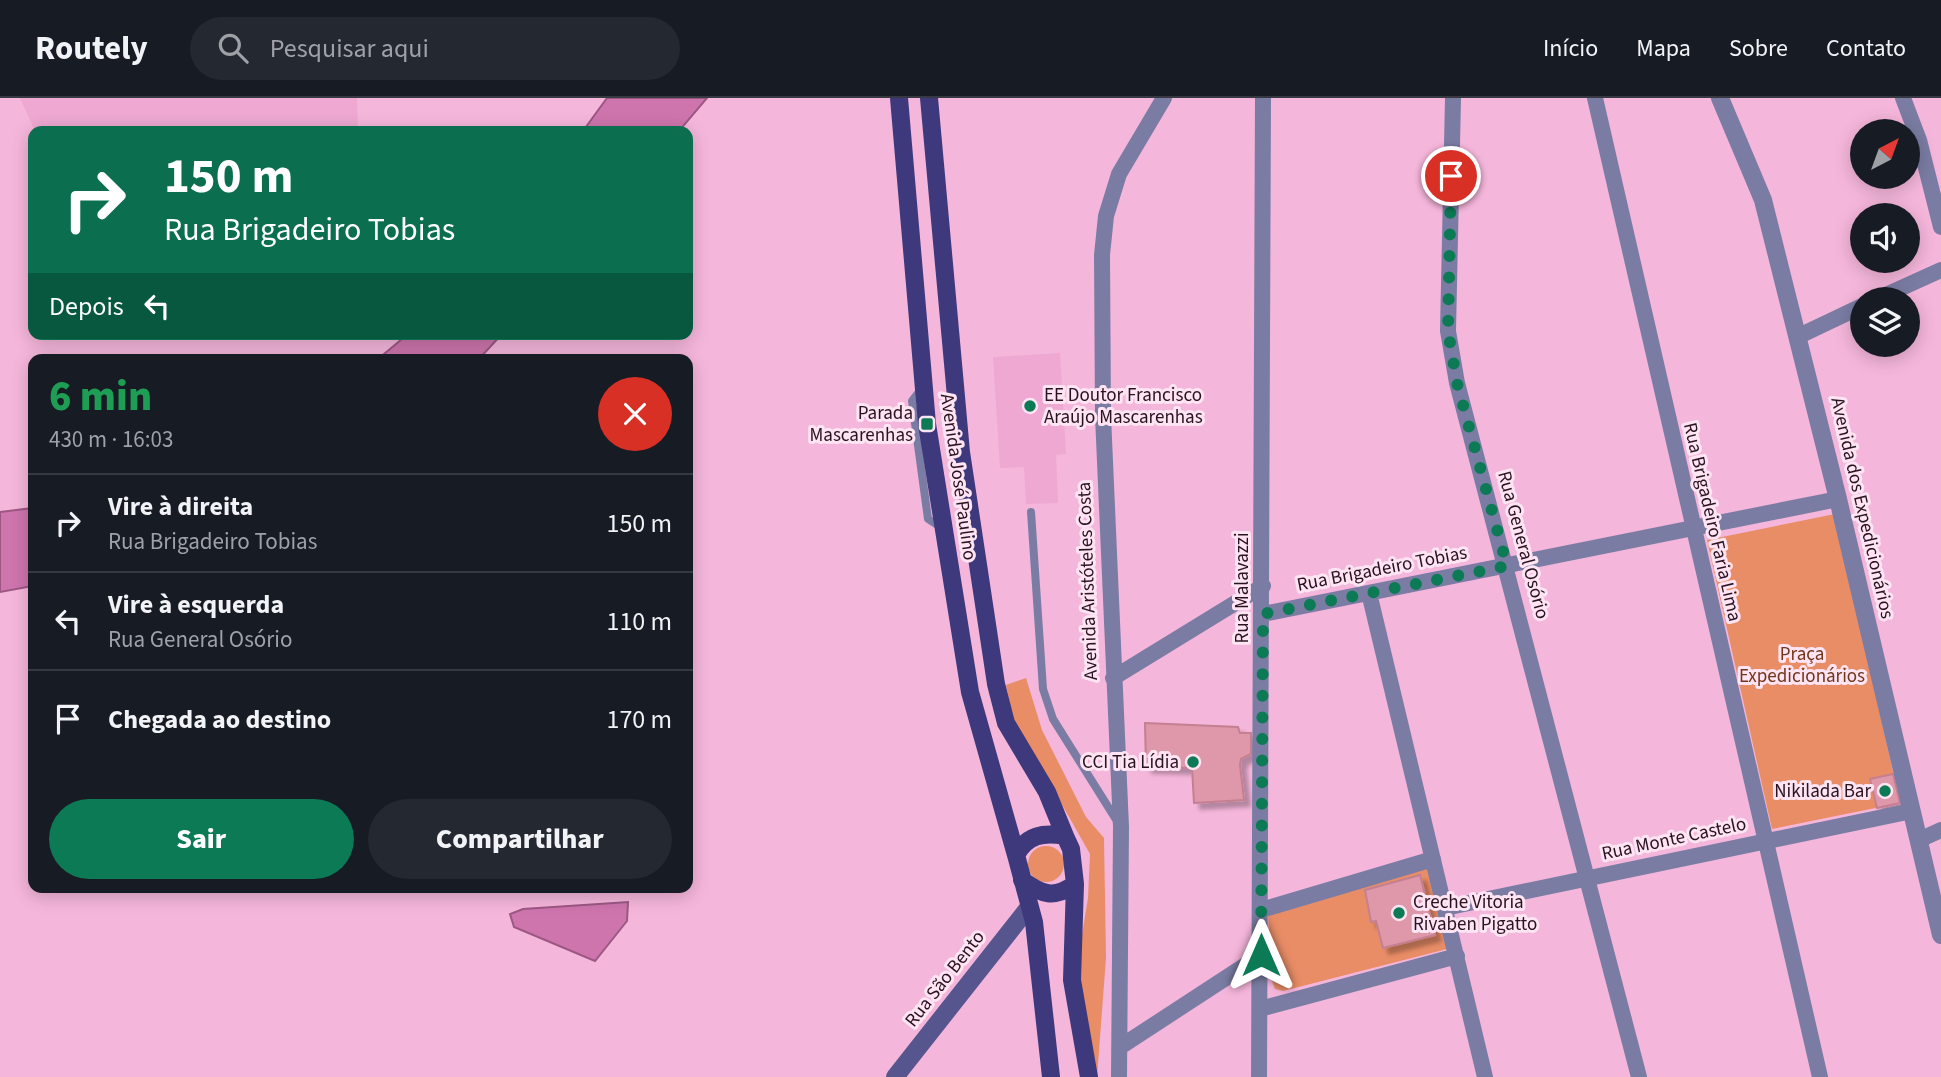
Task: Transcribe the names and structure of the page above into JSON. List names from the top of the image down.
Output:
{
  "streets": {
    "main road": ["Avenida José Paulino", "Rua São Bento"],
    "street": [
      "Avenida dos Expedicionários",
      "Rua Brigadeiro Faria Lima",
      "Rua General Osório",
      "Rua Brigadeiro Tobias",
      "Avenida Aristóteles Costa",
      "Rua Malavazzi",
      "Rua Monte Castelo"
    ]
  },
  "crossings": [
    ["Avenida dos Expedicionários", "Rua Brigadeiro Tobias"],
    ["Avenida dos Expedicionários", "Rua Monte Castelo"],
    ["Rua Brigadeiro Faria Lima", "Rua Brigadeiro Tobias"],
    ["Rua Brigadeiro Faria Lima", "Rua Monte Castelo"],
    ["Rua General Osório", "Rua Brigadeiro Tobias"],
    ["Rua General Osório", "Rua Monte Castelo"],
    ["Rua Brigadeiro Tobias", "Rua Malavazzi"]
  ],
  "parks": ["Praça Expedicionários"],
  "places": {
    "other": [
      "EE Doutor Francisco Araújo Mascarenhas",
      "CCI Tia Lídia",
      "Nikilada Bar",
      "Creche Vitoria Rivaben Pigatto"
    ],
    "transit": ["Parada Mascarenhas"]
  },
  "north": "top right",
  "page": {
    "header": "Routely",
    "search": "Pesquisar aqui",
    "nav": [
      "Início",
      "Mapa",
      "Sobre",
      "Contato"
    ],
    "turn": ["150 m", "Rua Brigadeiro Tobias"],
    "then": "Depois",
    "heading": ["6 min", "430 m · 16:03"],
    "list": [
      {
        "name": "Vire à direita",
        "note": "Rua Brigadeiro Tobias",
        "value": "150 m"
      },
      {
        "name": "Vire à esquerda",
        "note": "Rua General Osório",
        "value": "110 m"
      },
      {
        "name": "Chegada ao destino",
        "value": "170 m"
      }
    ],
    "buttons": ["Sair", "Compartilhar"]
  }
}
